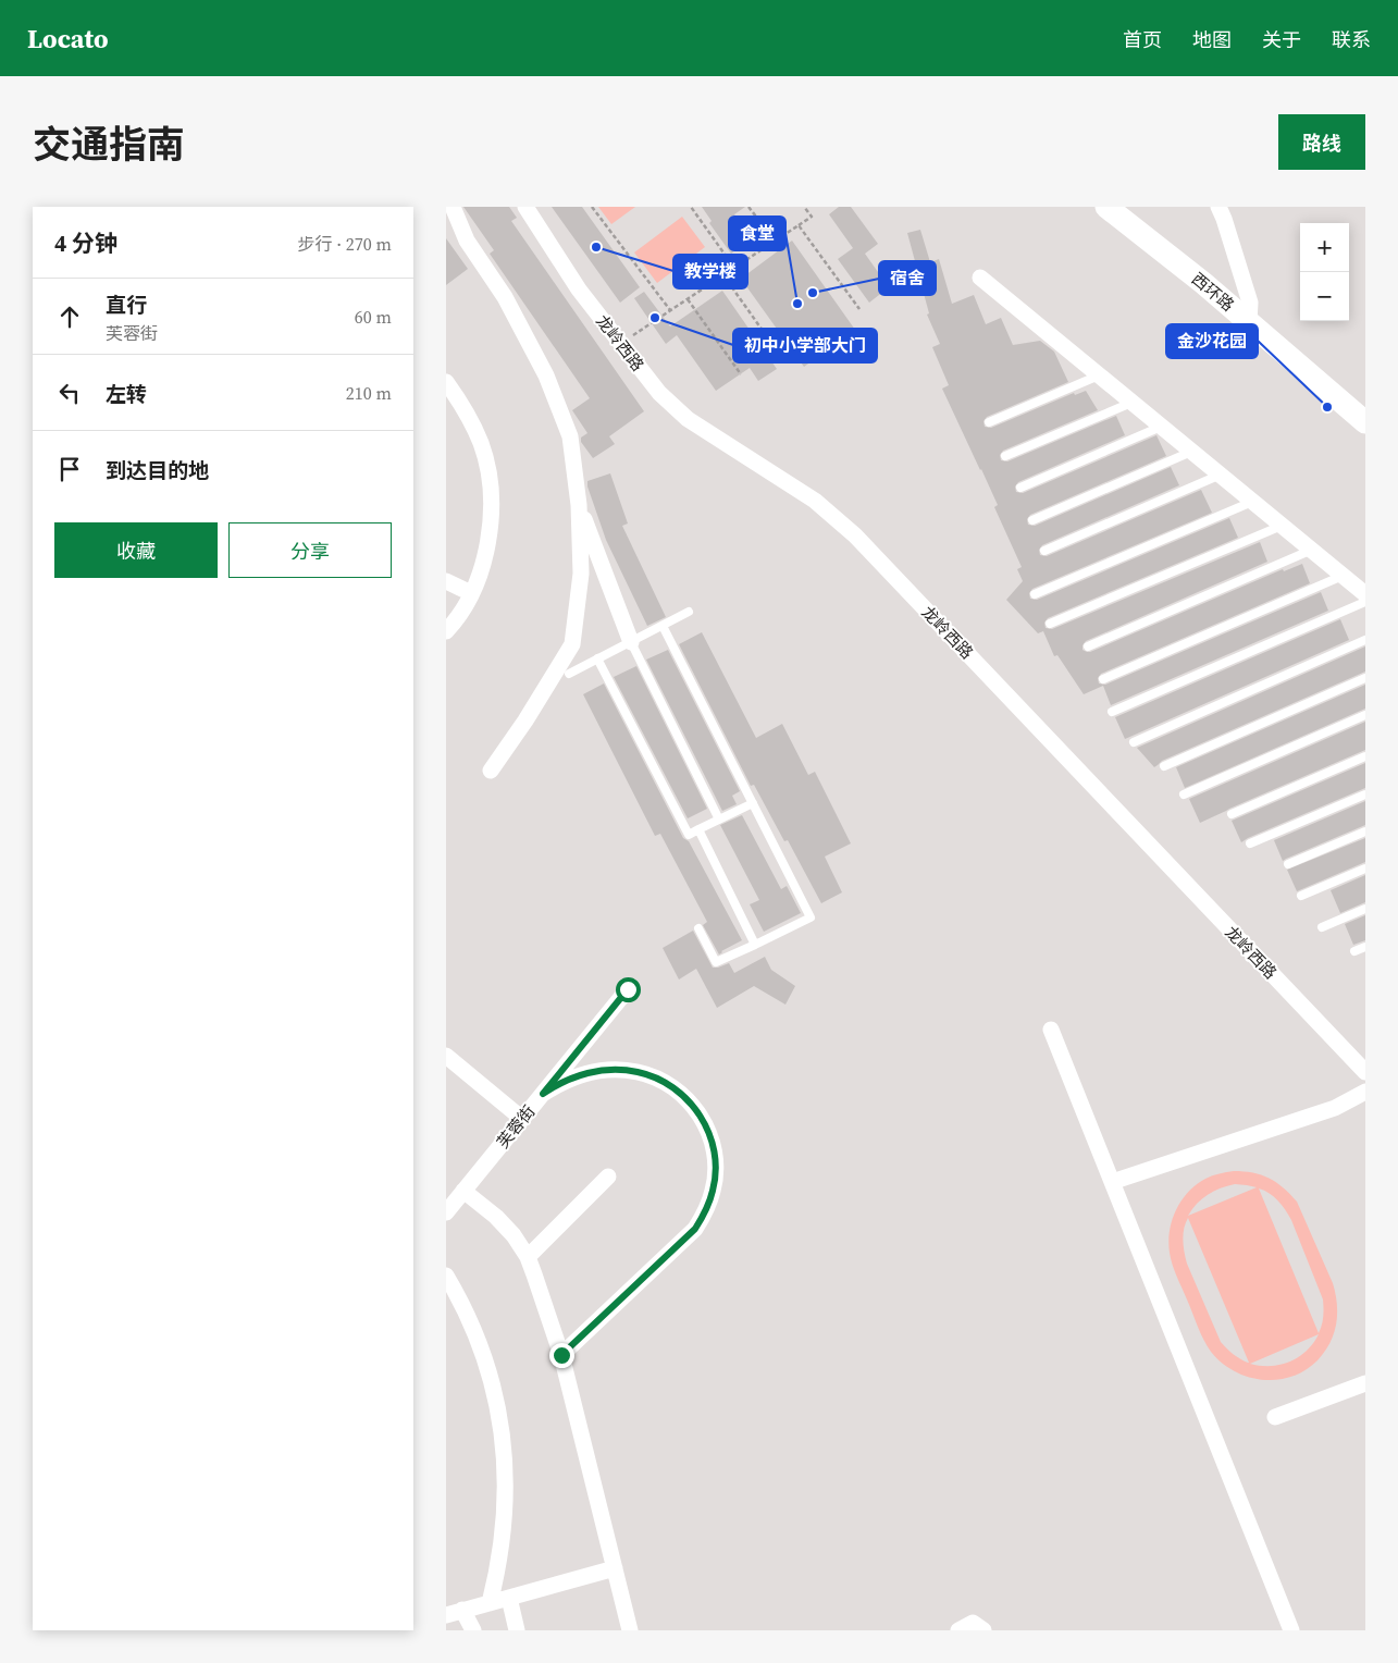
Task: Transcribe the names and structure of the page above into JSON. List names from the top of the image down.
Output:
{
  "streets": {
    "main road": ["西环路"],
    "street": ["龙岭西路", "芙蓉街"]
  },
  "places": [
    "教学楼",
    "宿舍",
    "食堂",
    "初中小学部大门",
    "金沙花园"
  ],
  "page": {
    "header": "Locato",
    "nav": [
      "首页",
      "地图",
      "关于",
      "联系"
    ],
    "title": "交通指南",
    "buttons": [
      "路线",
      ["收藏", "分享"]
    ],
    "heading": ["4 分钟", "步行 · 270 m"],
    "map_buttons": ["+", "−"],
    "list": [
      ["直行", "芙蓉街", "60 m"],
      ["左转", "210 m"],
      "到达目的地"
    ]
  }
}
